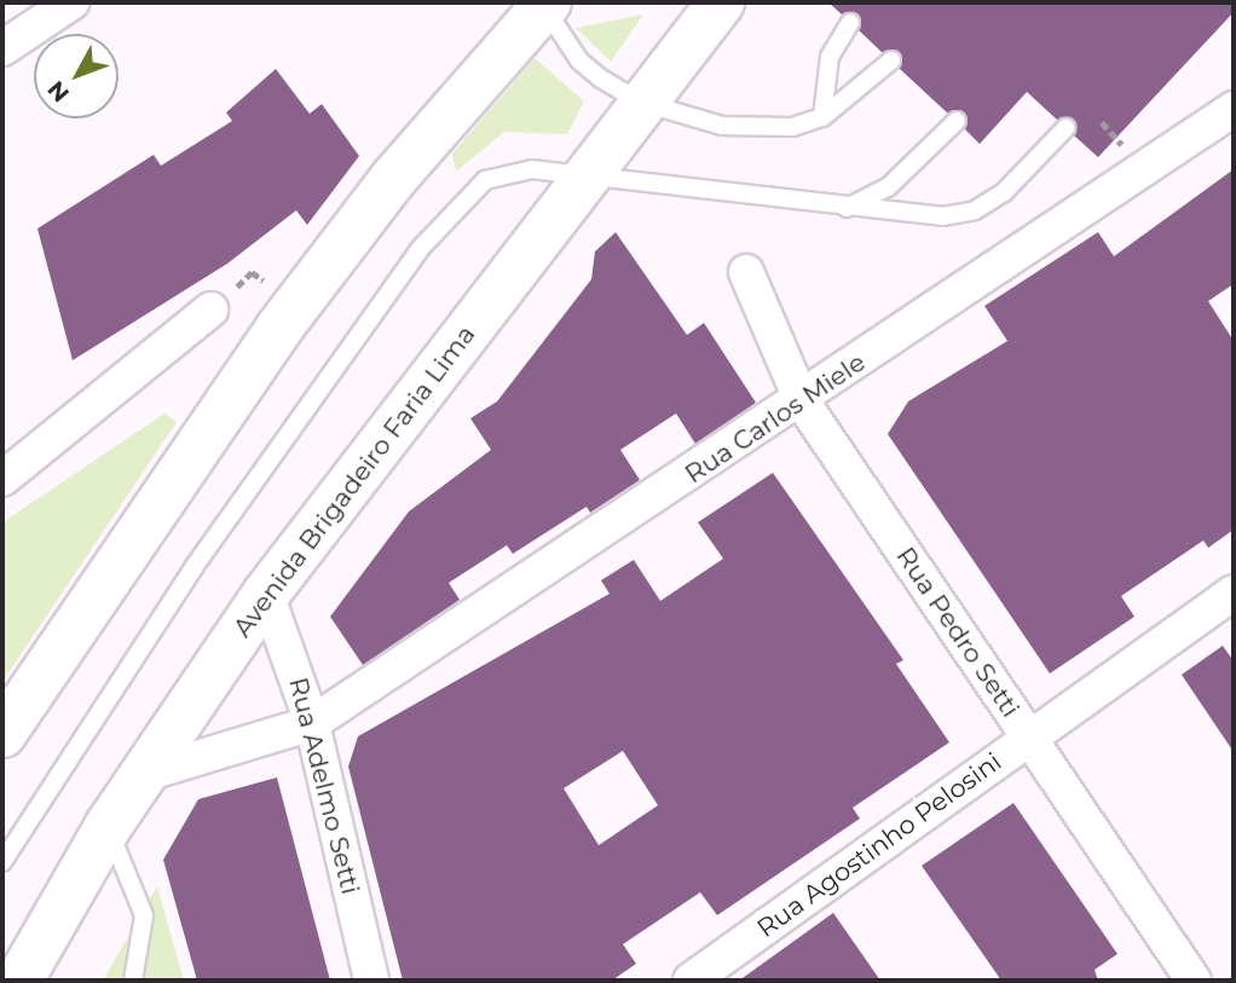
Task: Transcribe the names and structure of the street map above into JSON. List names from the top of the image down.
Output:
{
  "streets": {
    "main road": ["Avenida Brigadeiro Faria Lima"],
    "street": [
      "Rua Carlos Miele",
      "Rua Pedro Setti",
      "Rua Adelmo Setti",
      "Rua Agostinho Pelosini"
    ]
  },
  "crossings": [
    ["Rua Carlos Miele", "Avenida Brigadeiro Faria Lima"],
    ["Rua Carlos Miele", "Rua Pedro Setti"],
    ["Rua Carlos Miele", "Rua Adelmo Setti"],
    ["Avenida Brigadeiro Faria Lima", "Rua Adelmo Setti"],
    ["Rua Pedro Setti", "Rua Agostinho Pelosini"]
  ],
  "north": "bottom left"
}
